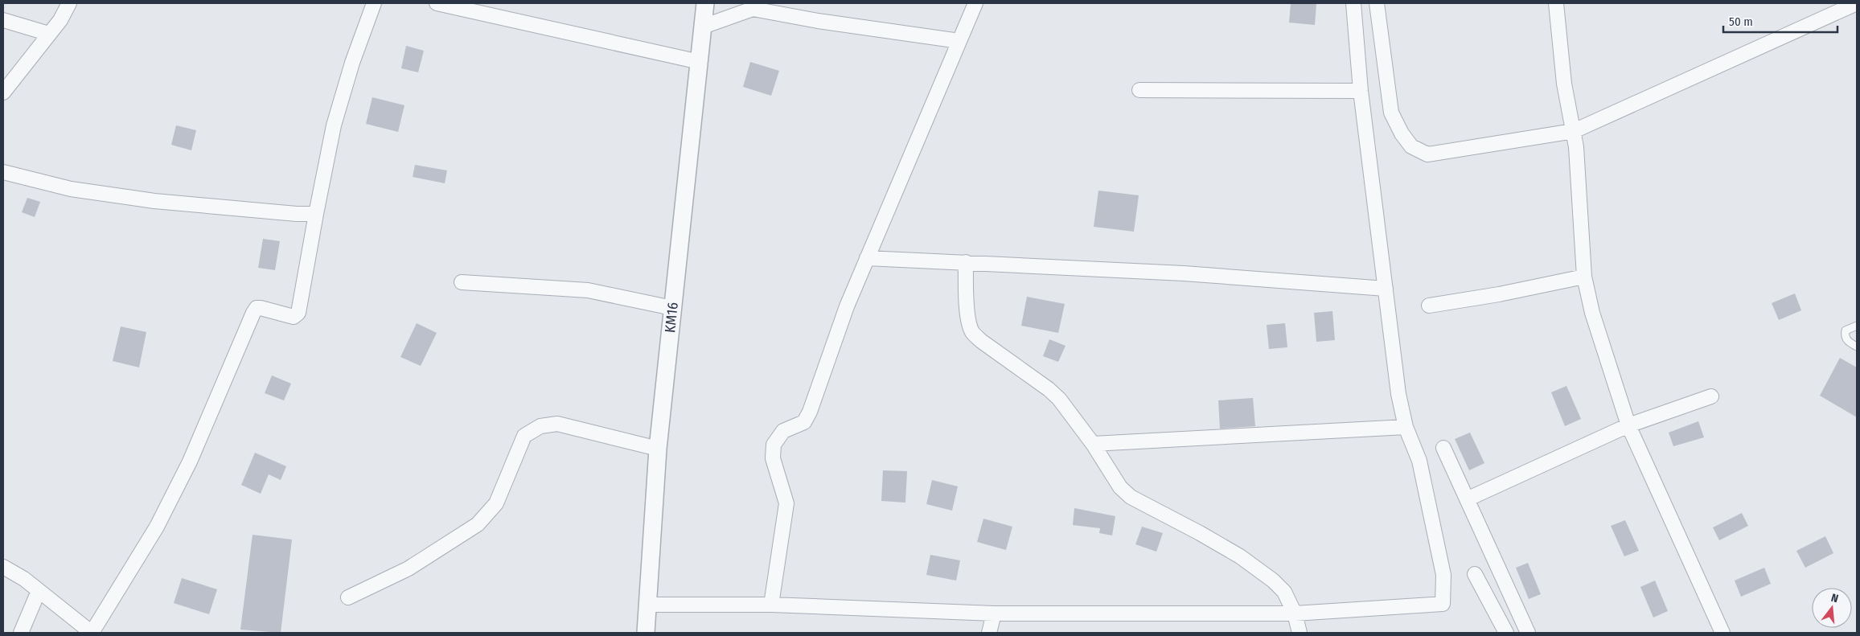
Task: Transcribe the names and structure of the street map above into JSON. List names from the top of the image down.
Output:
{
  "streets": {
    "street": ["KM16"]
  },
  "scale_bar": "50 m",
  "north": "top"
}
